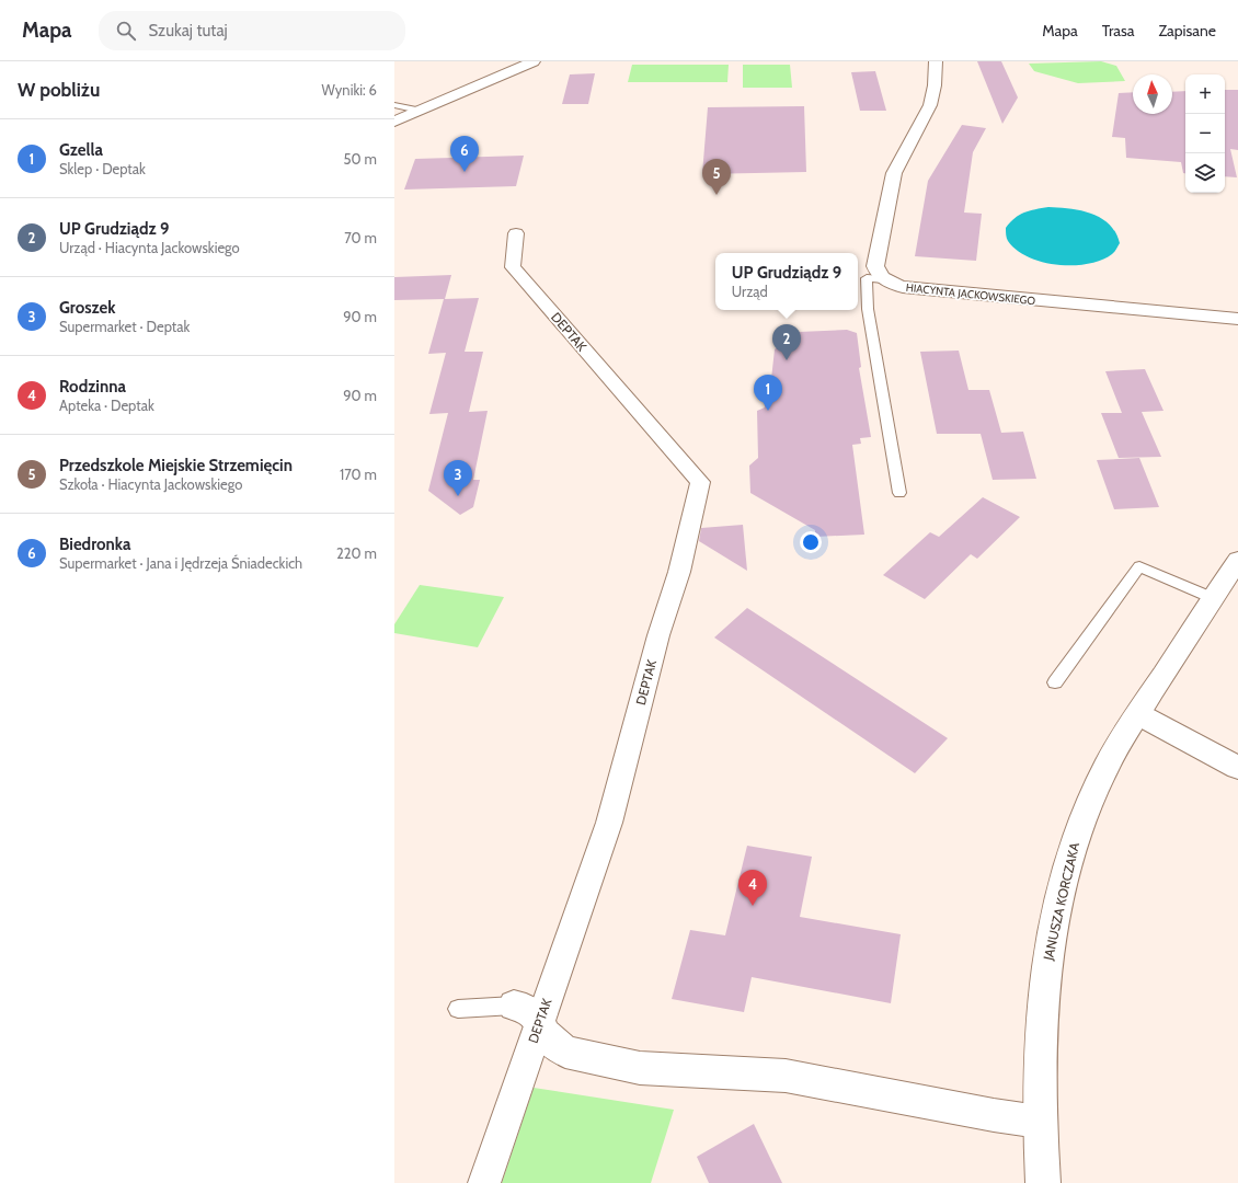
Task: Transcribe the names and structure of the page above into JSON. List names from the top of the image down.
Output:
{
  "streets": {
    "street": ["HIACYNTA JACKOWSKIEGO", "DEPTAK", "JANUSZA KORCZAKA"]
  },
  "north": "top",
  "page": {
    "header": "Mapa",
    "search": "Szukaj tutaj",
    "nav": ["Mapa", "Trasa", "Zapisane"],
    "heading": ["W pobliżu", "Wyniki: 6"],
    "map_buttons": ["+", "−"],
    "list": [
      {
        "mark": "1",
        "name": "Gzella",
        "note": "Sklep · Deptak",
        "value": "50 m"
      },
      {
        "mark": "2",
        "name": "UP Grudziądz 9",
        "note": "Urząd · Hiacynta Jackowskiego",
        "value": "70 m"
      },
      {
        "mark": "3",
        "name": "Groszek",
        "note": "Supermarket · Deptak",
        "value": "90 m"
      },
      {
        "mark": "4",
        "name": "Rodzinna",
        "note": "Apteka · Deptak",
        "value": "90 m"
      },
      {
        "mark": "5",
        "name": "Przedszkole Miejskie Strzemięcin",
        "note": "Szkoła · Hiacynta Jackowskiego",
        "value": "170 m"
      },
      {
        "mark": "6",
        "name": "Biedronka",
        "note": "Supermarket · Jana i Jędrzeja Śniadeckich",
        "value": "220 m"
      }
    ],
    "pins": [
      "6",
      "5",
      "2",
      "1",
      "3",
      "4"
    ],
    "popup": ["UP Grudziądz 9", "Urząd"]
  }
}
